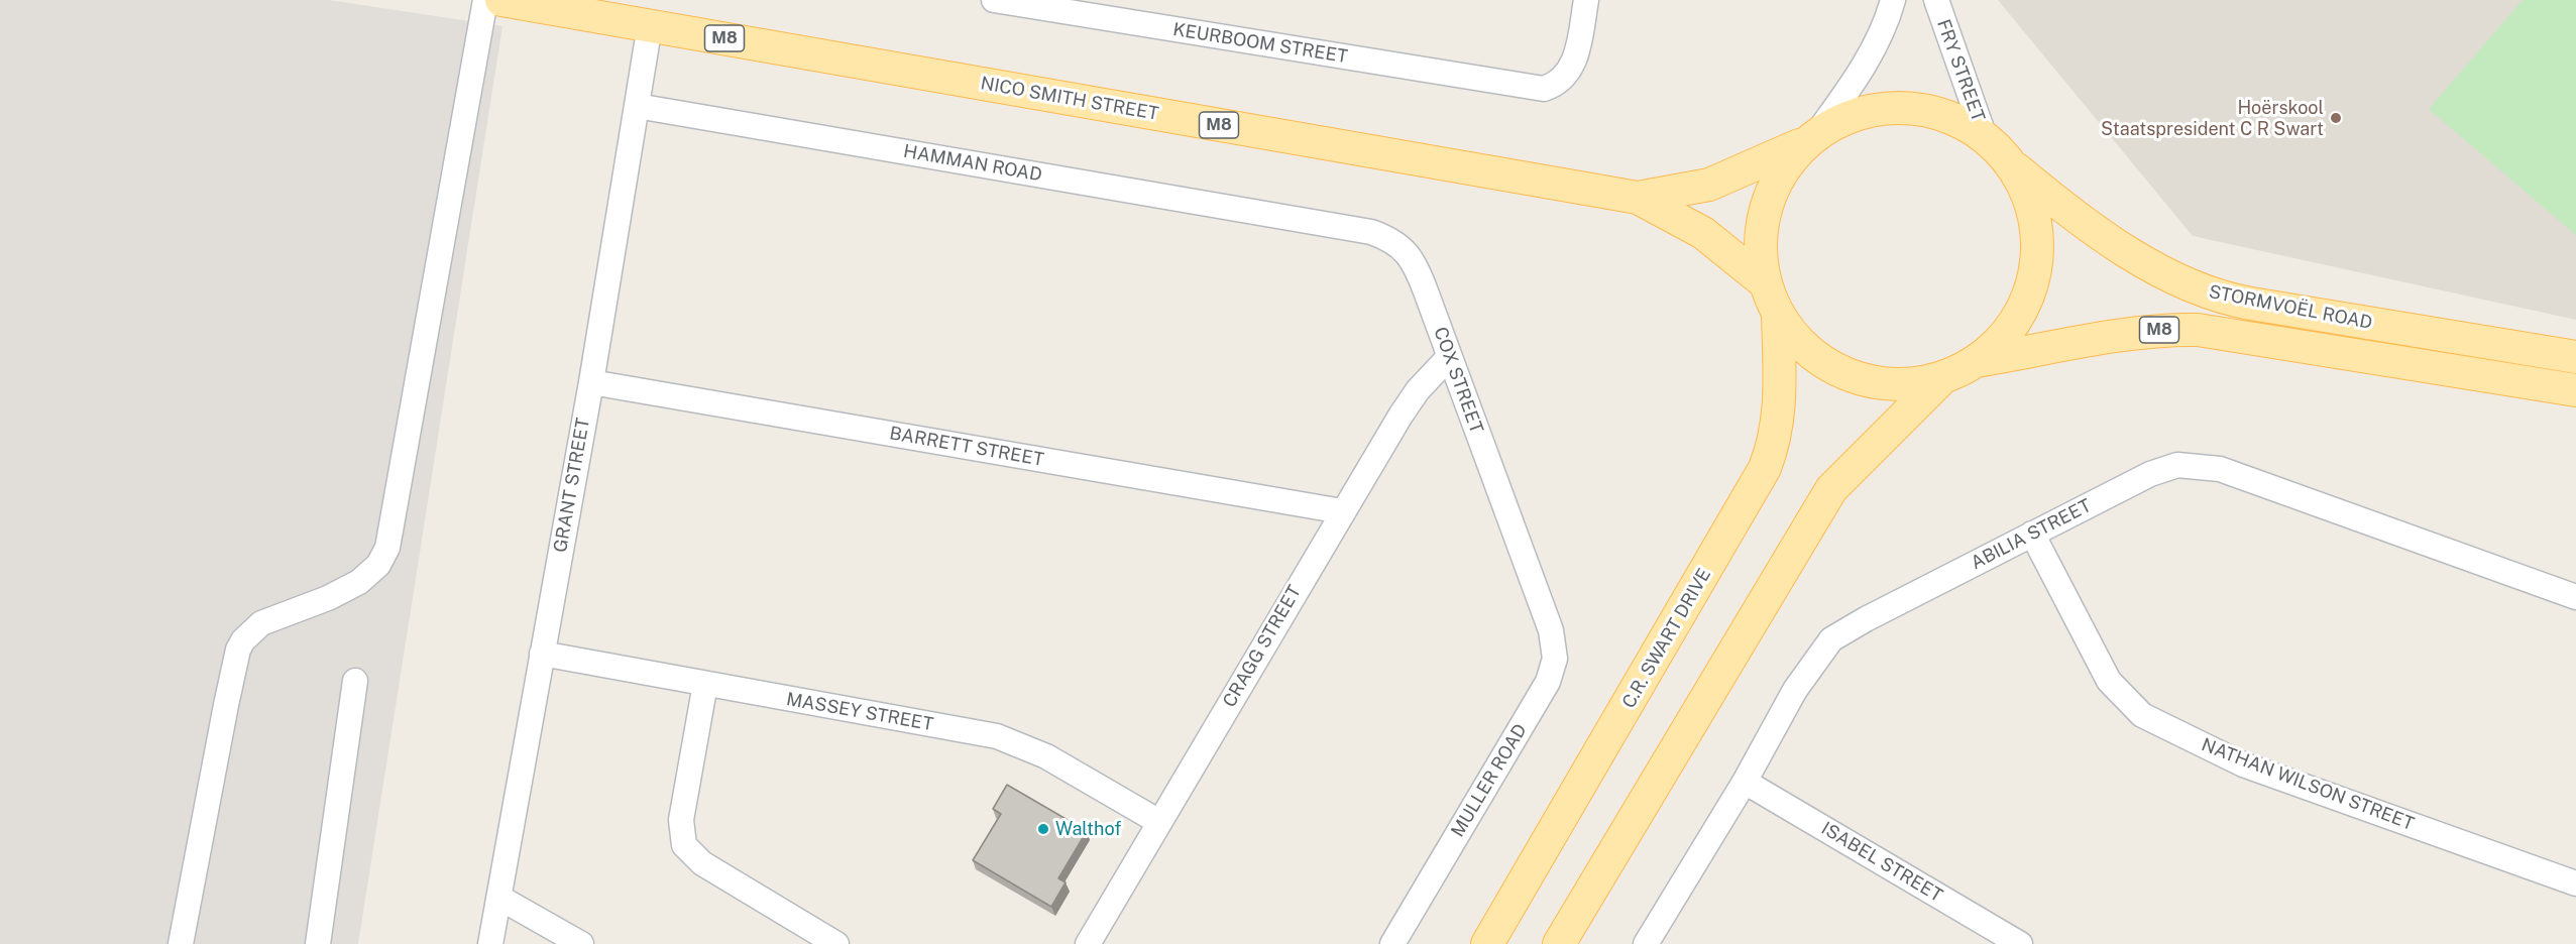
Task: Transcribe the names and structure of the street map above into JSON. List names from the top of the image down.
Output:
{
  "streets": {
    "main road": [
      "M8",
      "NICO SMITH STREET",
      "STORMVOËL ROAD",
      "C.R. SWART DRIVE"
    ],
    "street": [
      "KEURBOOM STREET",
      "FRY STREET",
      "HAMMAN ROAD",
      "COX STREET",
      "BARRETT STREET",
      "GRANT STREET",
      "ABILIA STREET",
      "CRAGG STREET",
      "MASSEY STREET",
      "MULLER ROAD",
      "NATHAN WILSON STREET",
      "ISABEL STREET"
    ]
  },
  "crossings": [
    ["FRY STREET", "STORMVOËL ROAD"],
    ["NICO SMITH STREET", "STORMVOËL ROAD"],
    ["NICO SMITH STREET", "GRANT STREET"],
    ["HAMMAN ROAD", "COX STREET"],
    ["HAMMAN ROAD", "GRANT STREET"],
    ["STORMVOËL ROAD", "C.R. SWART DRIVE"],
    ["COX STREET", "CRAGG STREET"],
    ["COX STREET", "MULLER ROAD"],
    ["BARRETT STREET", "GRANT STREET"],
    ["BARRETT STREET", "CRAGG STREET"],
    ["GRANT STREET", "MASSEY STREET"],
    ["ABILIA STREET", "NATHAN WILSON STREET"],
    ["ABILIA STREET", "ISABEL STREET"],
    ["CRAGG STREET", "MASSEY STREET"]
  ],
  "places": ["Hoërskool Staatspresident C R Swart", "Walthof"]
}
